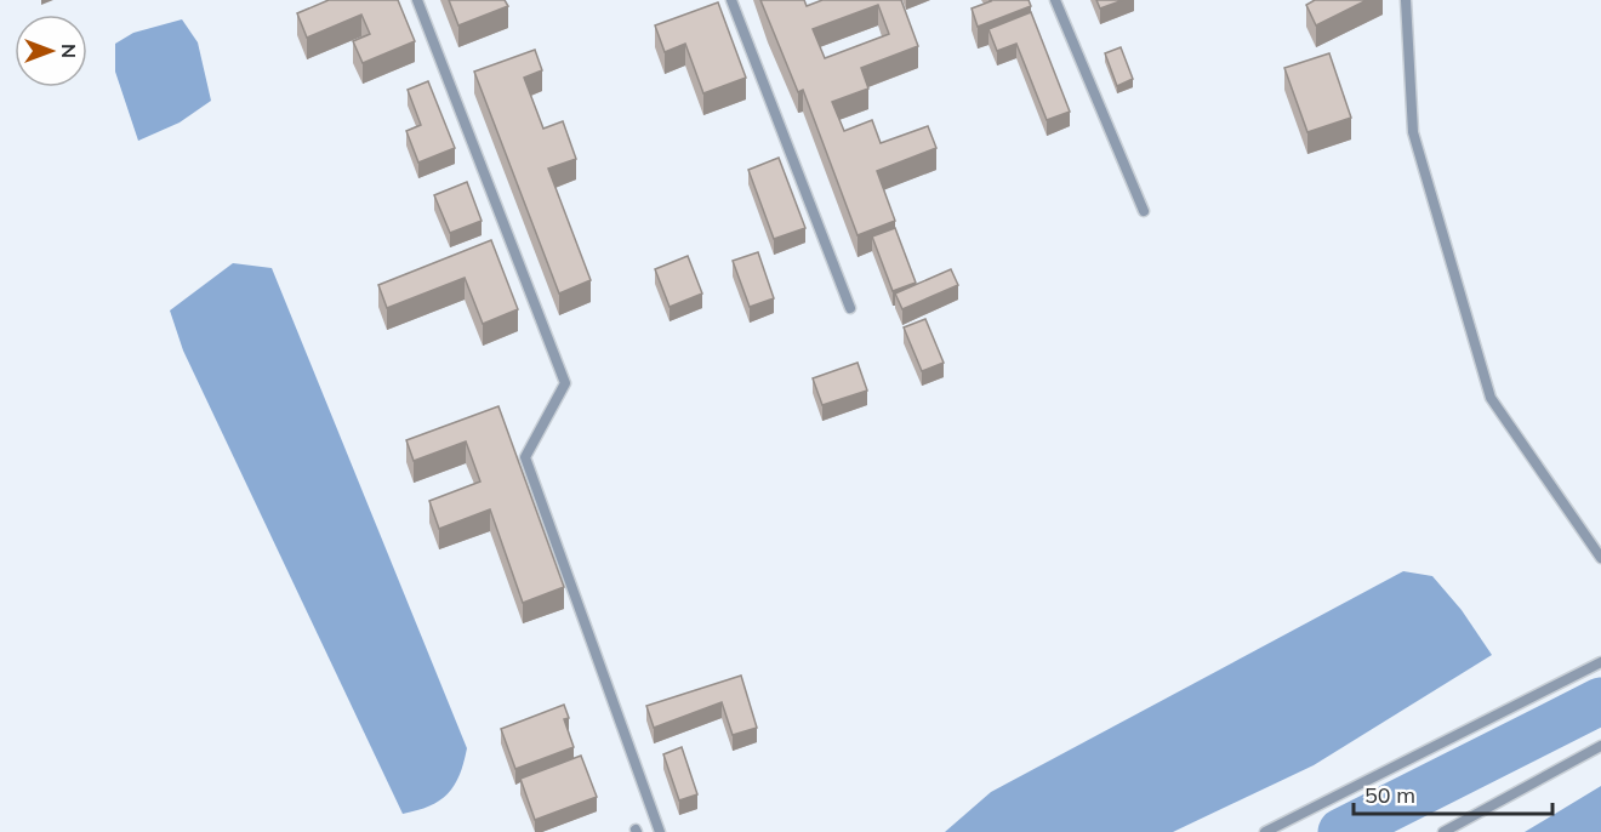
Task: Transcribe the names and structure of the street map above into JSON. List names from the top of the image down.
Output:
{
  "scale_bar": "50 m",
  "north": "right"
}
